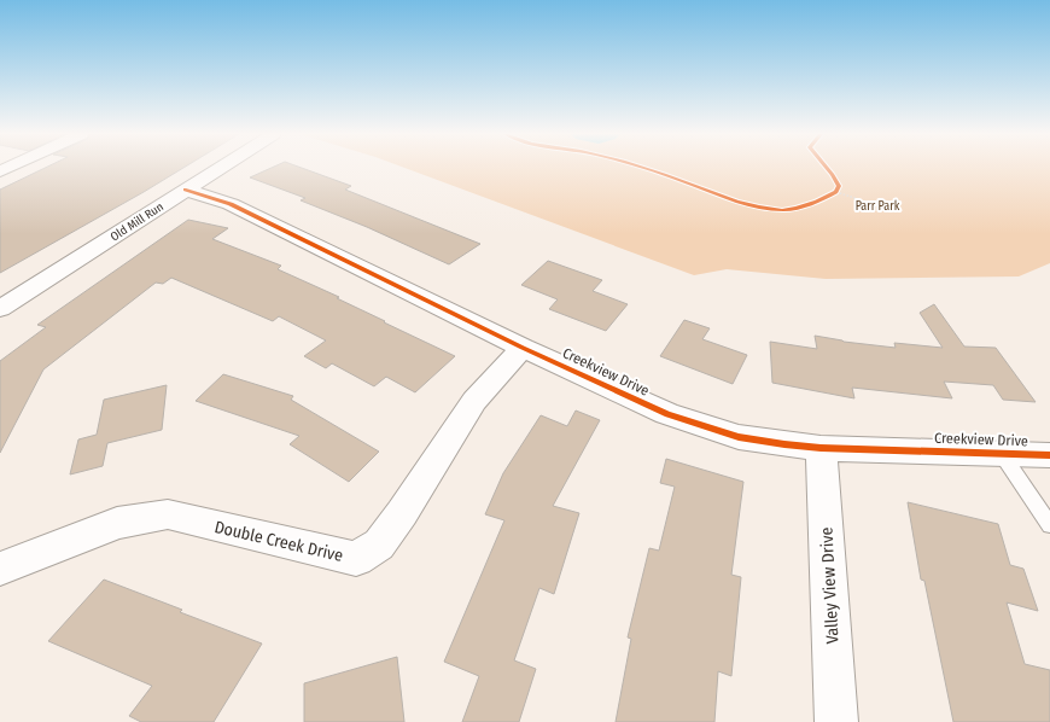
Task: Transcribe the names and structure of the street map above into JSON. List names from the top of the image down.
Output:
{
  "streets": {
    "street": [
      "Old Mill Run",
      "Creekview Drive",
      "Double Creek Drive",
      "Valley View Drive"
    ]
  },
  "crossings": [
    ["Old Mill Run", "Creekview Drive"],
    ["Creekview Drive", "Double Creek Drive"],
    ["Creekview Drive", "Valley View Drive"]
  ],
  "parks": ["Parr Park"]
}
